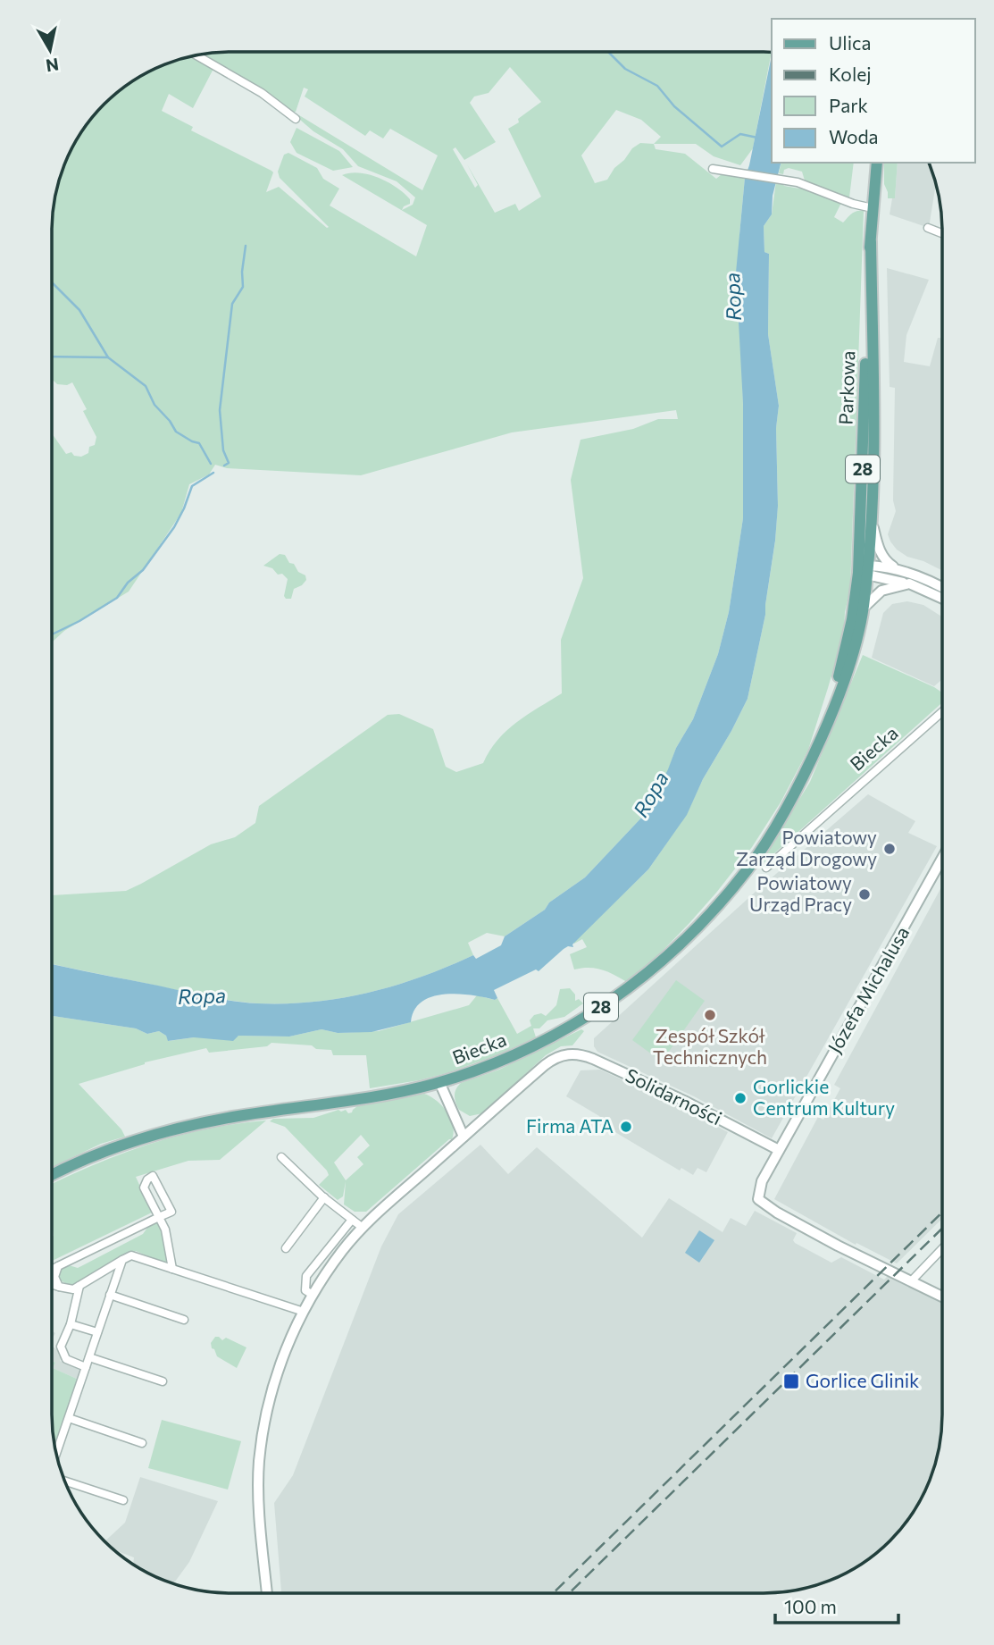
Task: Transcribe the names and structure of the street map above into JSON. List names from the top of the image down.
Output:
{
  "streets": {
    "main road": ["Parkowa", "28", "Biecka"],
    "street": ["Józefa Michalusa", "Solidarności"]
  },
  "crossings": [
    ["Parkowa", "28"],
    ["Parkowa", "Biecka"],
    ["28", "Biecka"],
    ["Józefa Michalusa", "Solidarności"]
  ],
  "water": ["Ropa"],
  "places": {
    "other": [
      "Powiatowy Zarząd Drogowy",
      "Powiatowy Urząd Pracy",
      "Zespół Szkół Technicznych",
      "Gorlickie Centrum Kultury",
      "Firma ATA"
    ],
    "transit": ["Gorlice Glinik"]
  },
  "legend": [
    "Ulica",
    "Kolej",
    "Park",
    "Woda"
  ],
  "scale_bar": "100 m",
  "north": "bottom"
}
